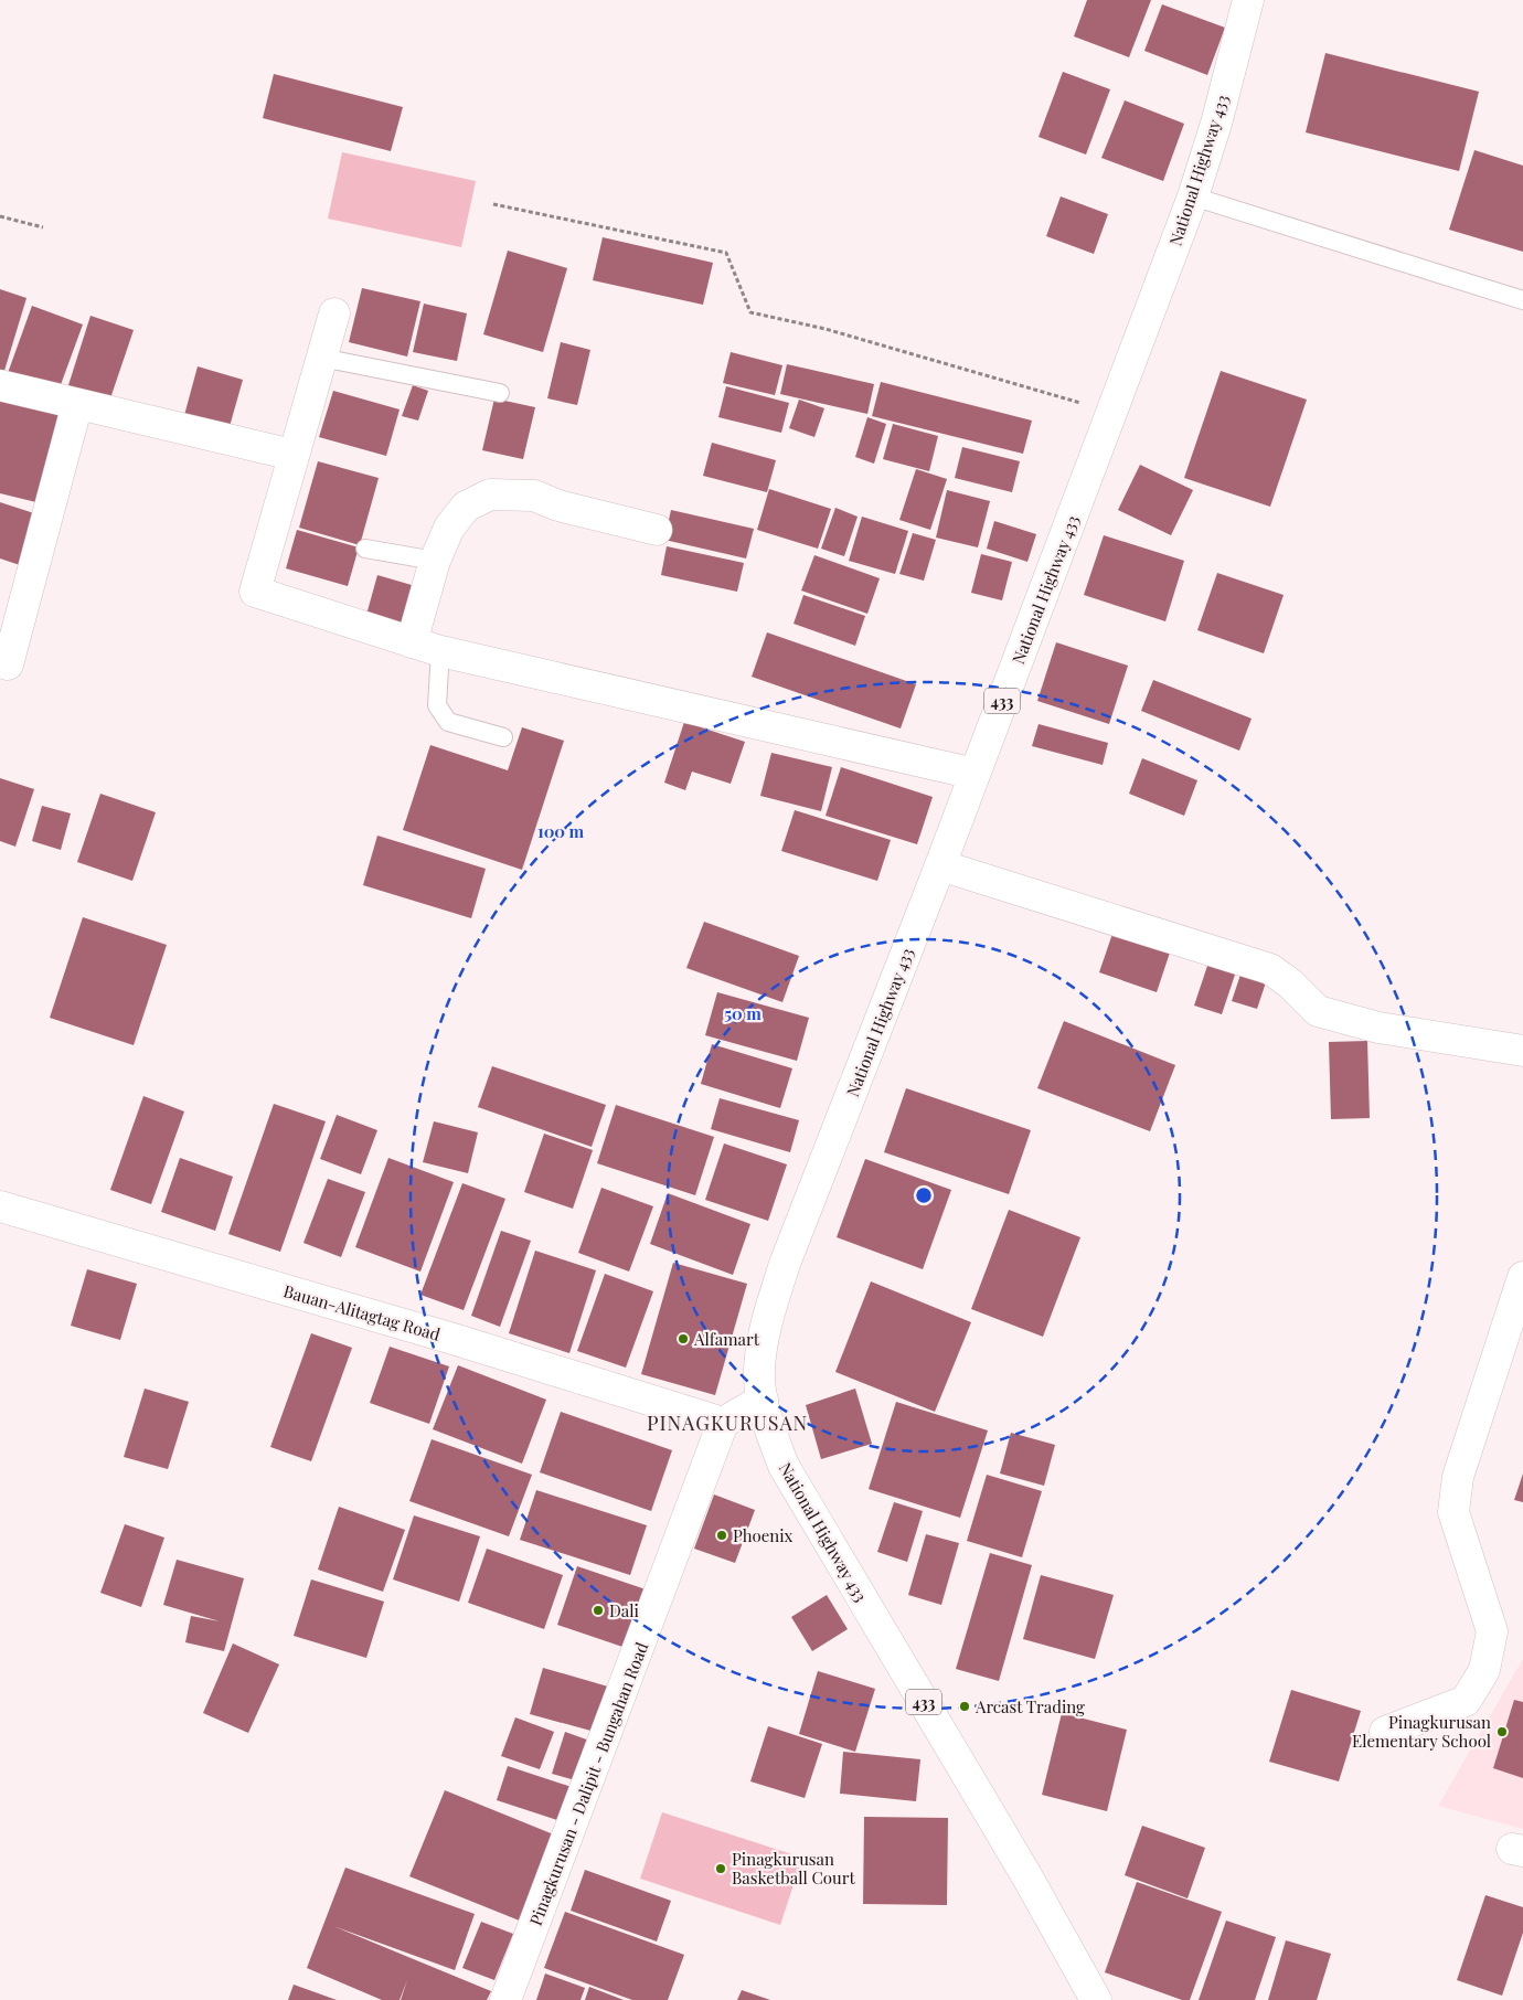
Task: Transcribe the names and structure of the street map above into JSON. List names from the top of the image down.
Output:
{
  "streets": {
    "main road": [
      "National Highway 433",
      "433",
      "Bauan-Alitagtag Road",
      "Pinagkurusan - Dalipit - Bungahan Road"
    ]
  },
  "crossings": [
    ["Bauan-Alitagtag Road", "Pinagkurusan - Dalipit - Bungahan Road"]
  ],
  "districts": ["PINAGKURUSAN"],
  "places": [
    "Alfamart",
    "Phoenix",
    "Dali",
    "Arcast Trading",
    "Pinagkurusan Elementary School",
    "Pinagkurusan Basketball Court"
  ],
  "rings": ["100 m", "50 m"]
}
